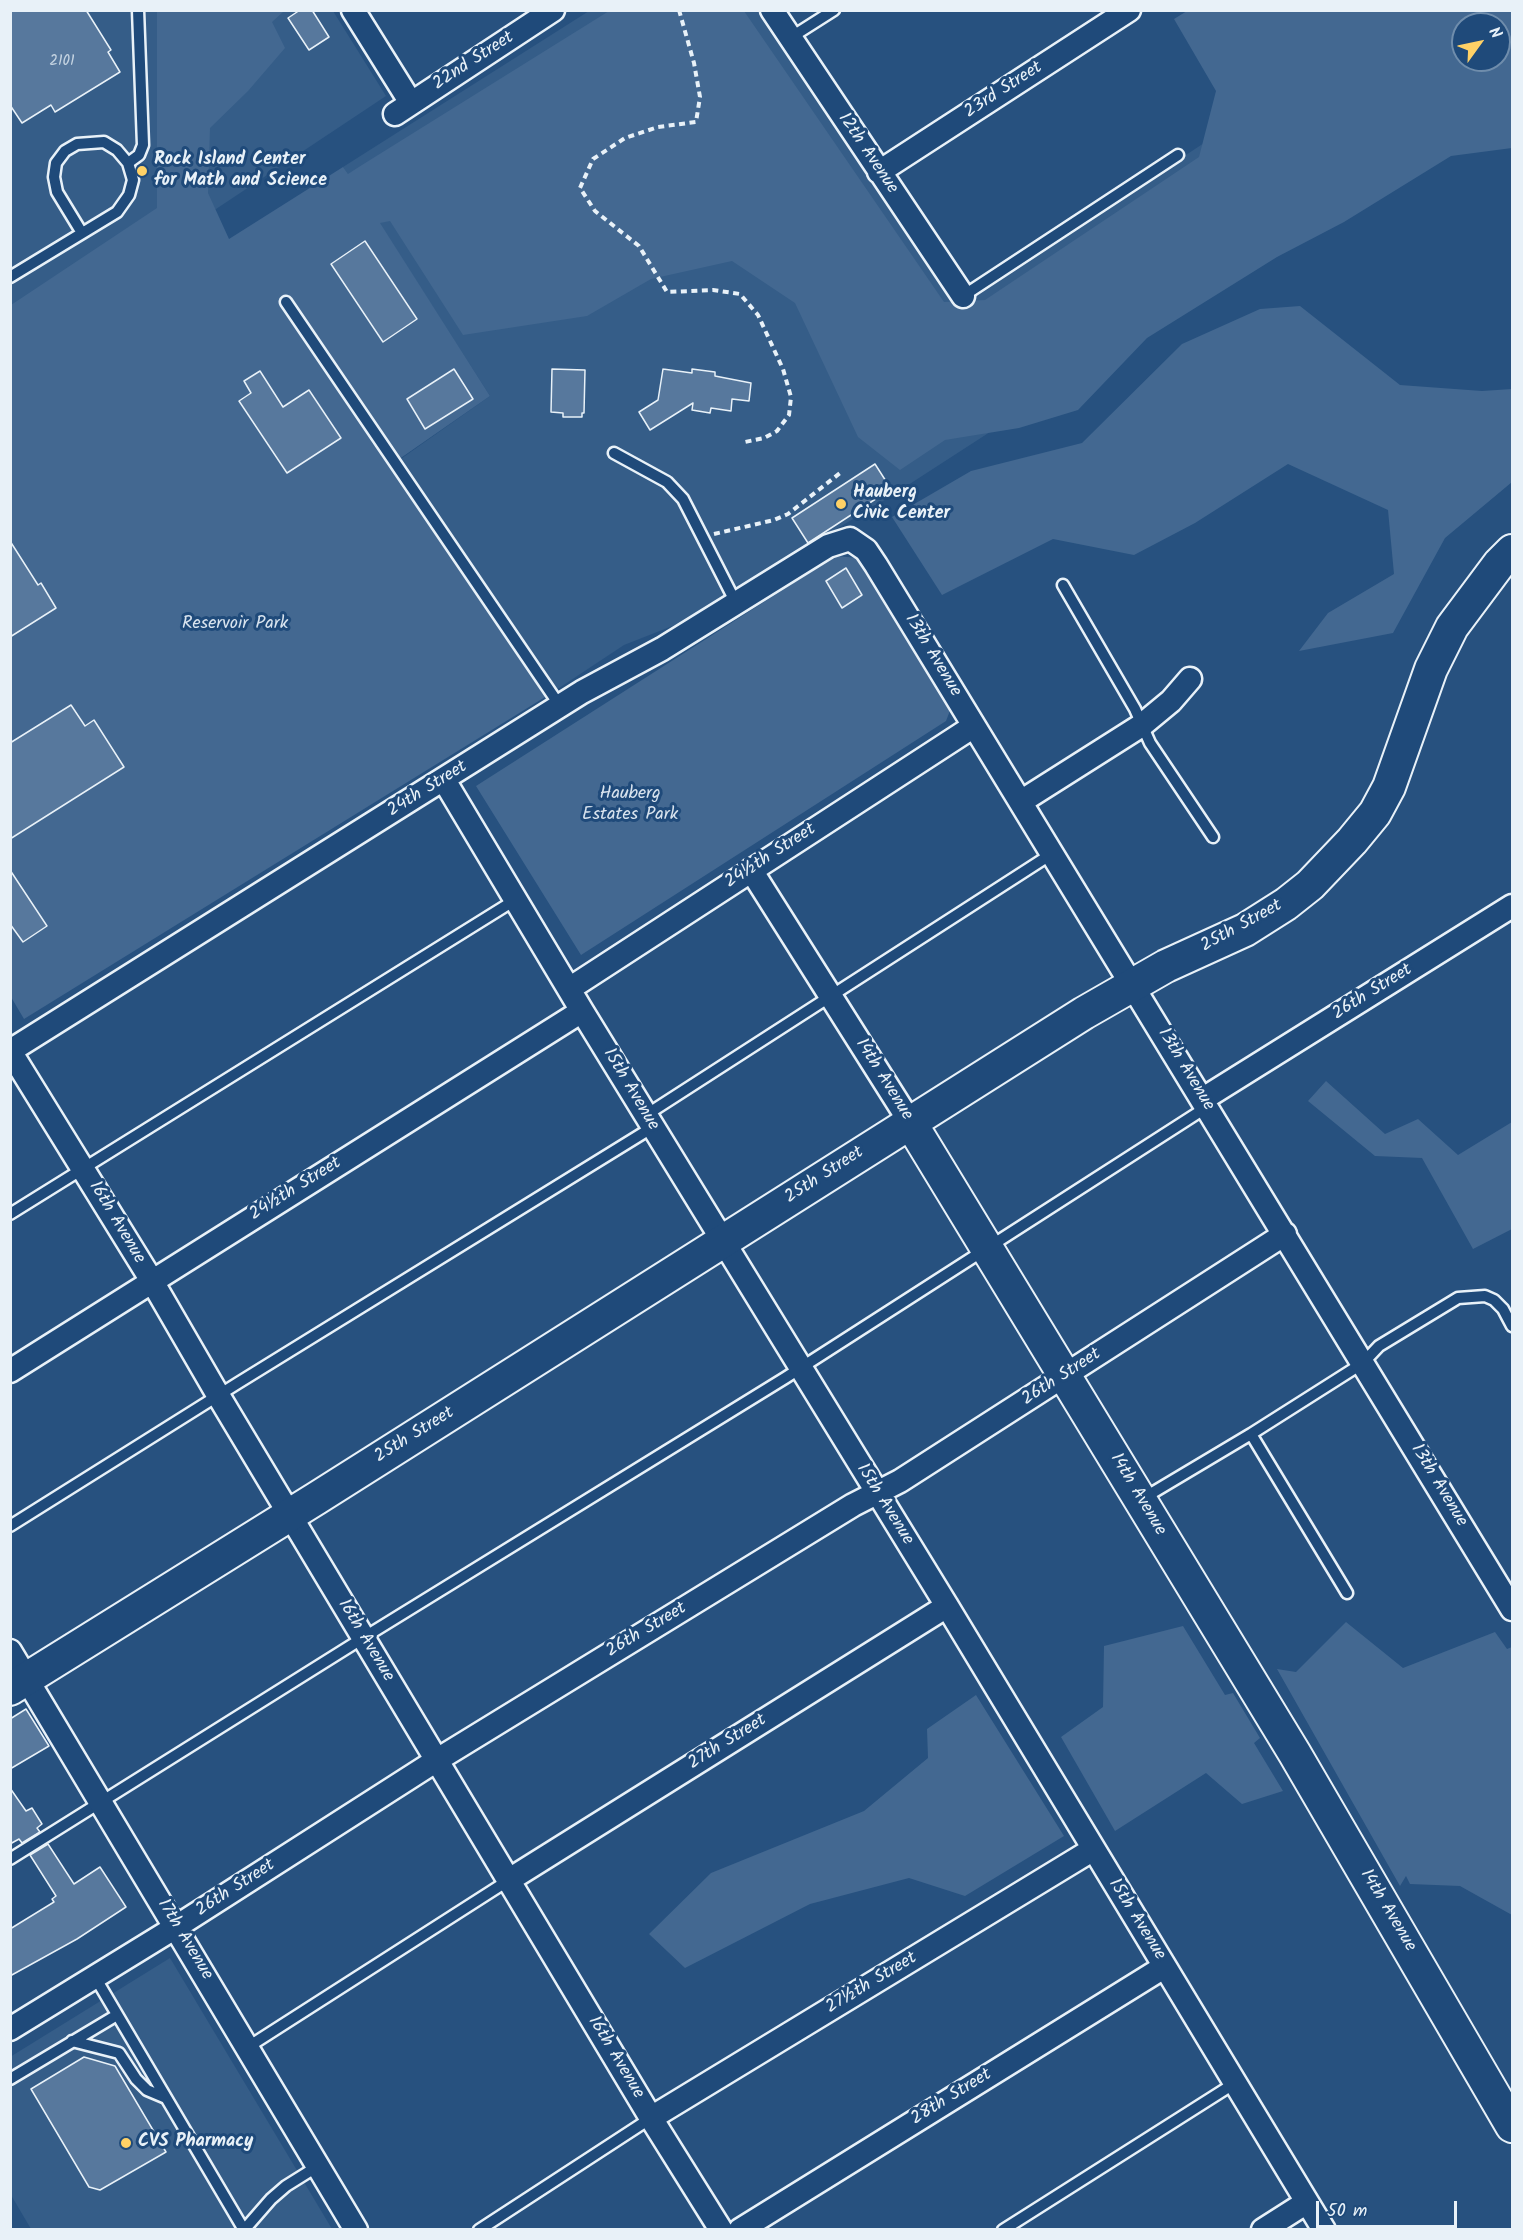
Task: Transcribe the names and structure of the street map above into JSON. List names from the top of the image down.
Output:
{
  "streets": {
    "street": [
      "22nd Street",
      "23rd Street",
      "12th Avenue",
      "13th Avenue",
      "24th Street",
      "24½th Street",
      "25th Street",
      "26th Street",
      "14th Avenue",
      "15th Avenue",
      "16th Avenue",
      "27th Street",
      "17th Avenue",
      "27½th Street",
      "28th Street"
    ]
  },
  "crossings": [
    ["23rd Street", "12th Avenue"],
    ["13th Avenue", "24th Street"],
    ["13th Avenue", "24½th Street"],
    ["13th Avenue", "25th Street"],
    ["13th Avenue", "26th Street"],
    ["24th Street", "15th Avenue"],
    ["24th Street", "16th Avenue"],
    ["24½th Street", "14th Avenue"],
    ["24½th Street", "15th Avenue"],
    ["24½th Street", "16th Avenue"],
    ["25th Street", "14th Avenue"],
    ["25th Street", "15th Avenue"],
    ["25th Street", "16th Avenue"],
    ["25th Street", "17th Avenue"],
    ["26th Street", "14th Avenue"],
    ["26th Street", "15th Avenue"],
    ["26th Street", "16th Avenue"],
    ["26th Street", "17th Avenue"],
    ["15th Avenue", "27th Street"],
    ["15th Avenue", "27½th Street"],
    ["15th Avenue", "28th Street"],
    ["16th Avenue", "27th Street"],
    ["16th Avenue", "27½th Street"]
  ],
  "parks": ["Reservoir Park", "Hauberg Estates Park"],
  "places": ["Rock Island Center for Math and Science", "Hauberg Civic Center", "CVS Pharmacy"],
  "house_numbers": ["2101"],
  "scale_bar": "50 m",
  "north": "top right"
}
